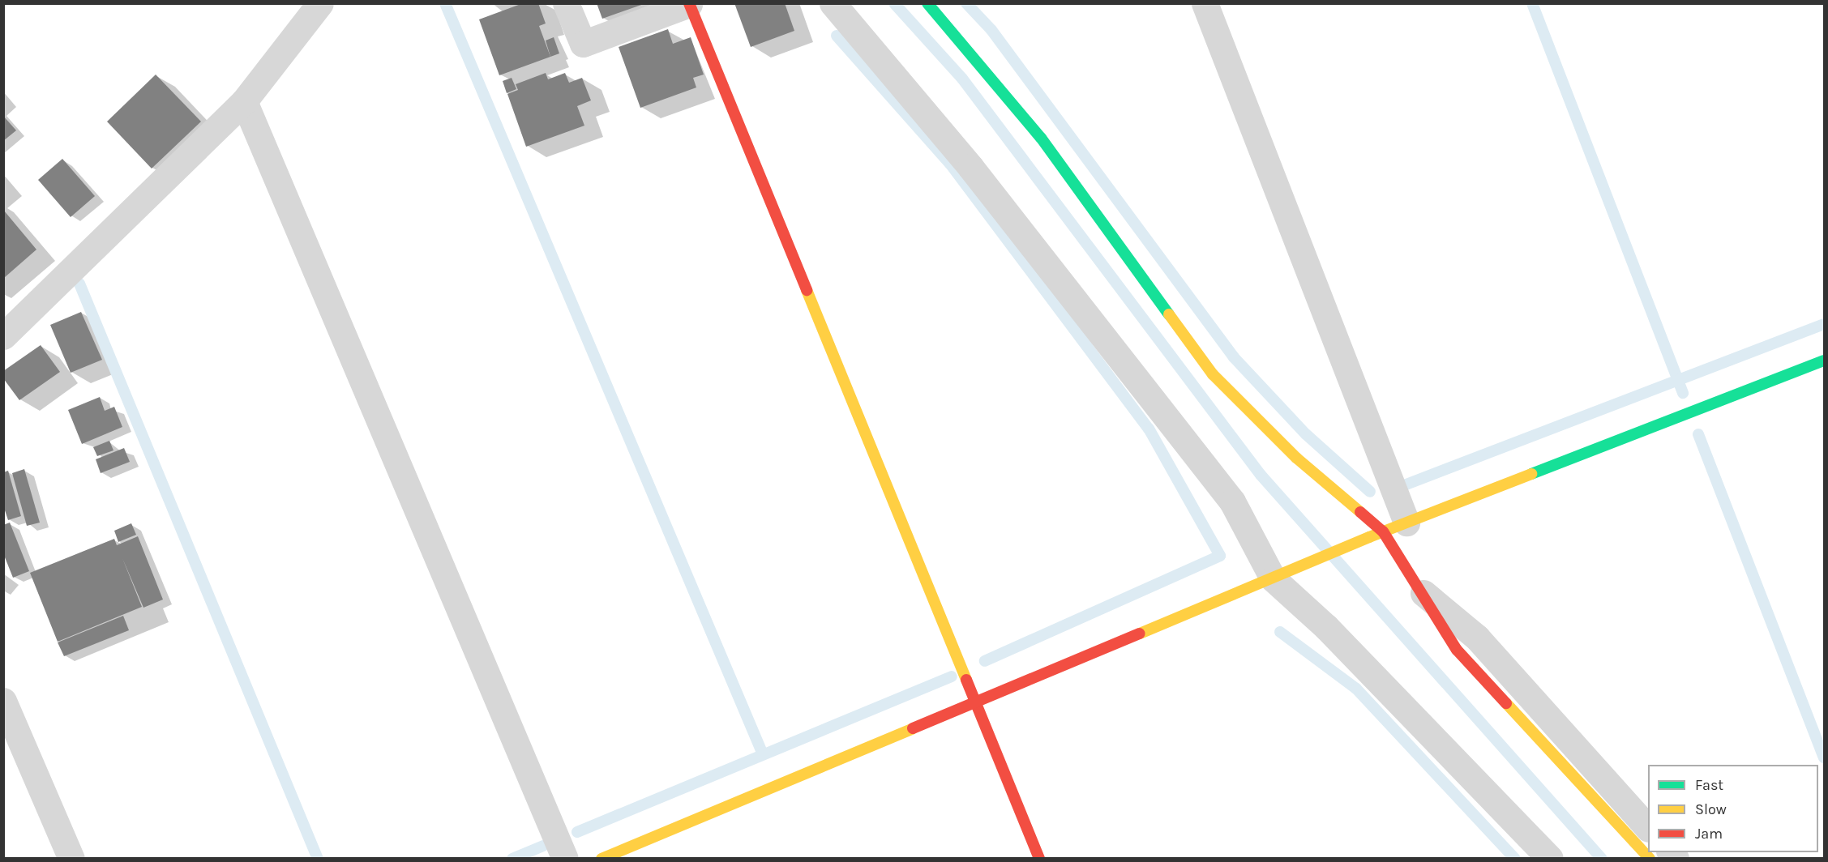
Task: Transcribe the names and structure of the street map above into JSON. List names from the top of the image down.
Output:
{
  "legend": ["Fast", "Slow", "Jam"]
}
